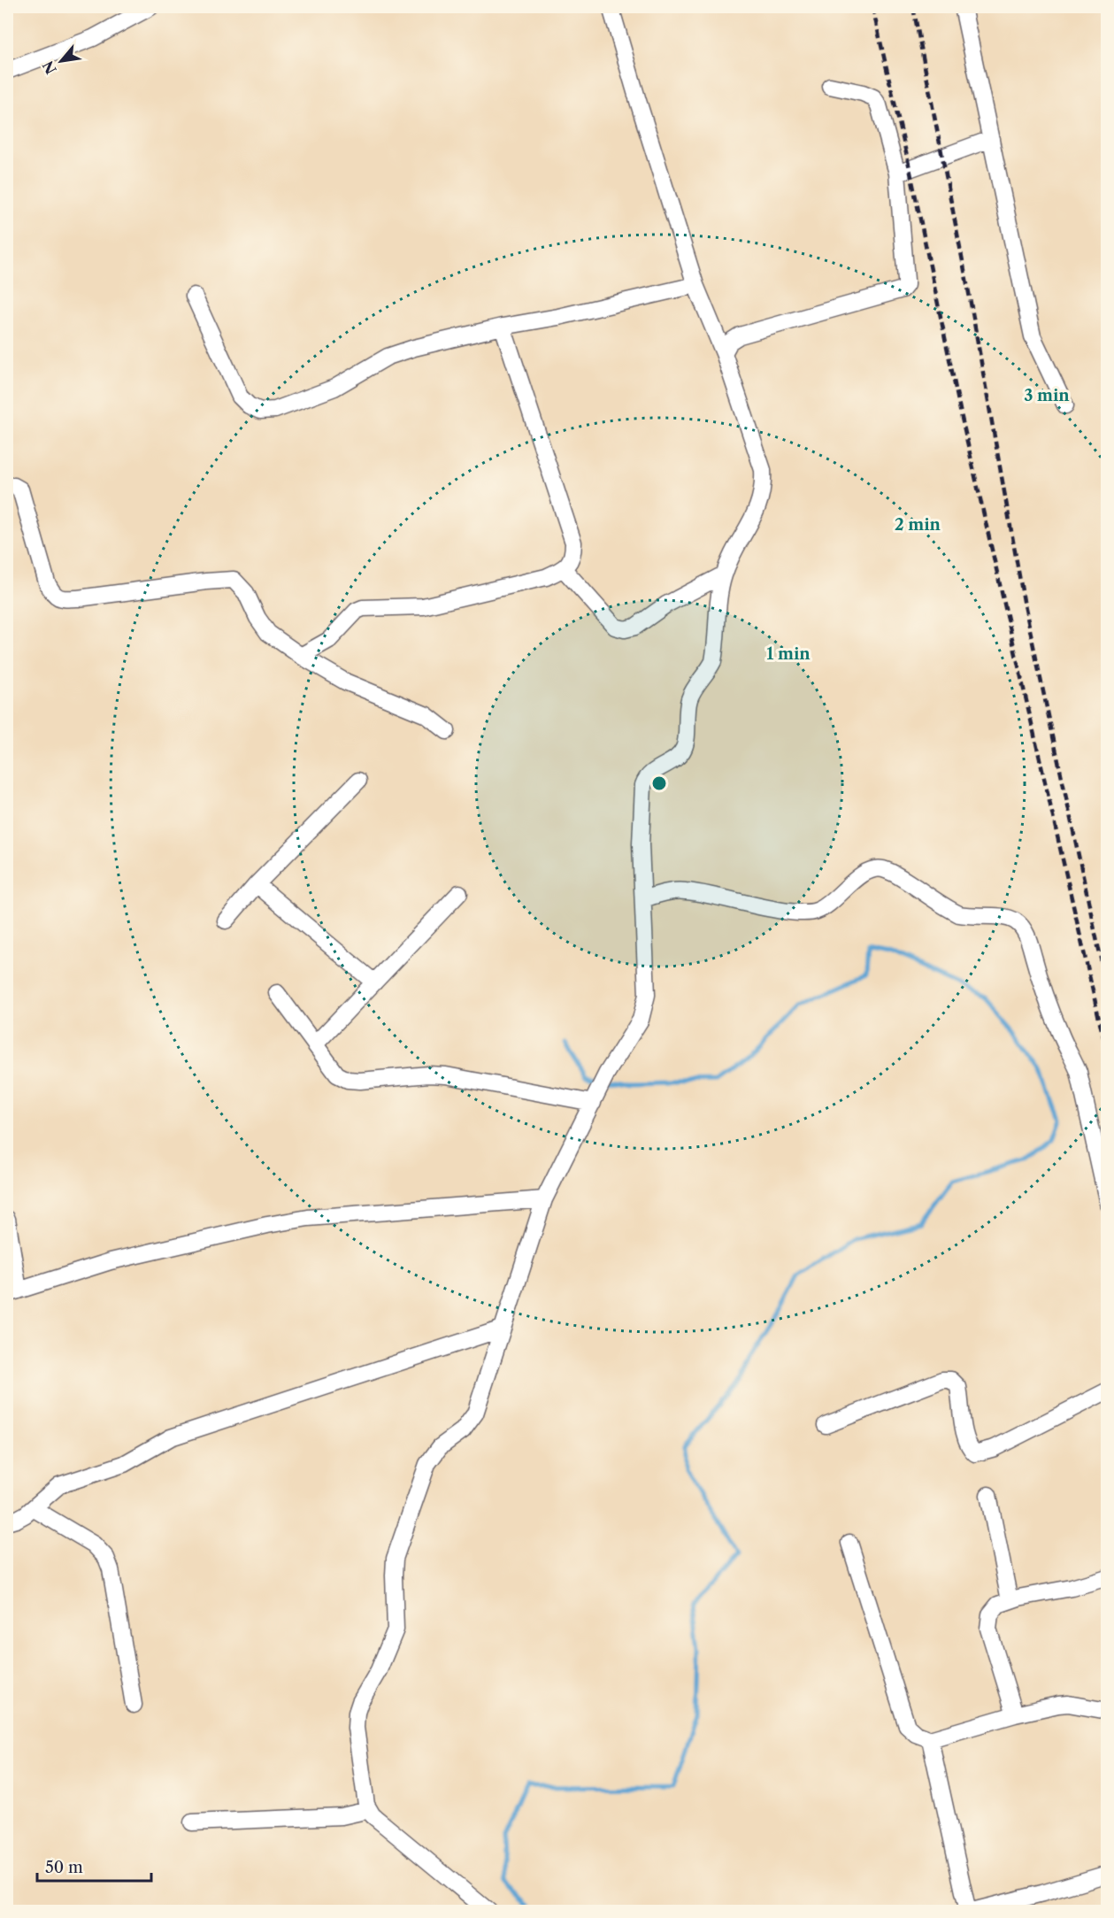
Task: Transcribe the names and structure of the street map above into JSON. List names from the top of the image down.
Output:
{
  "scale_bar": "50 m",
  "north": "bottom left",
  "rings": ["3 min", "2 min", "1 min"]
}
